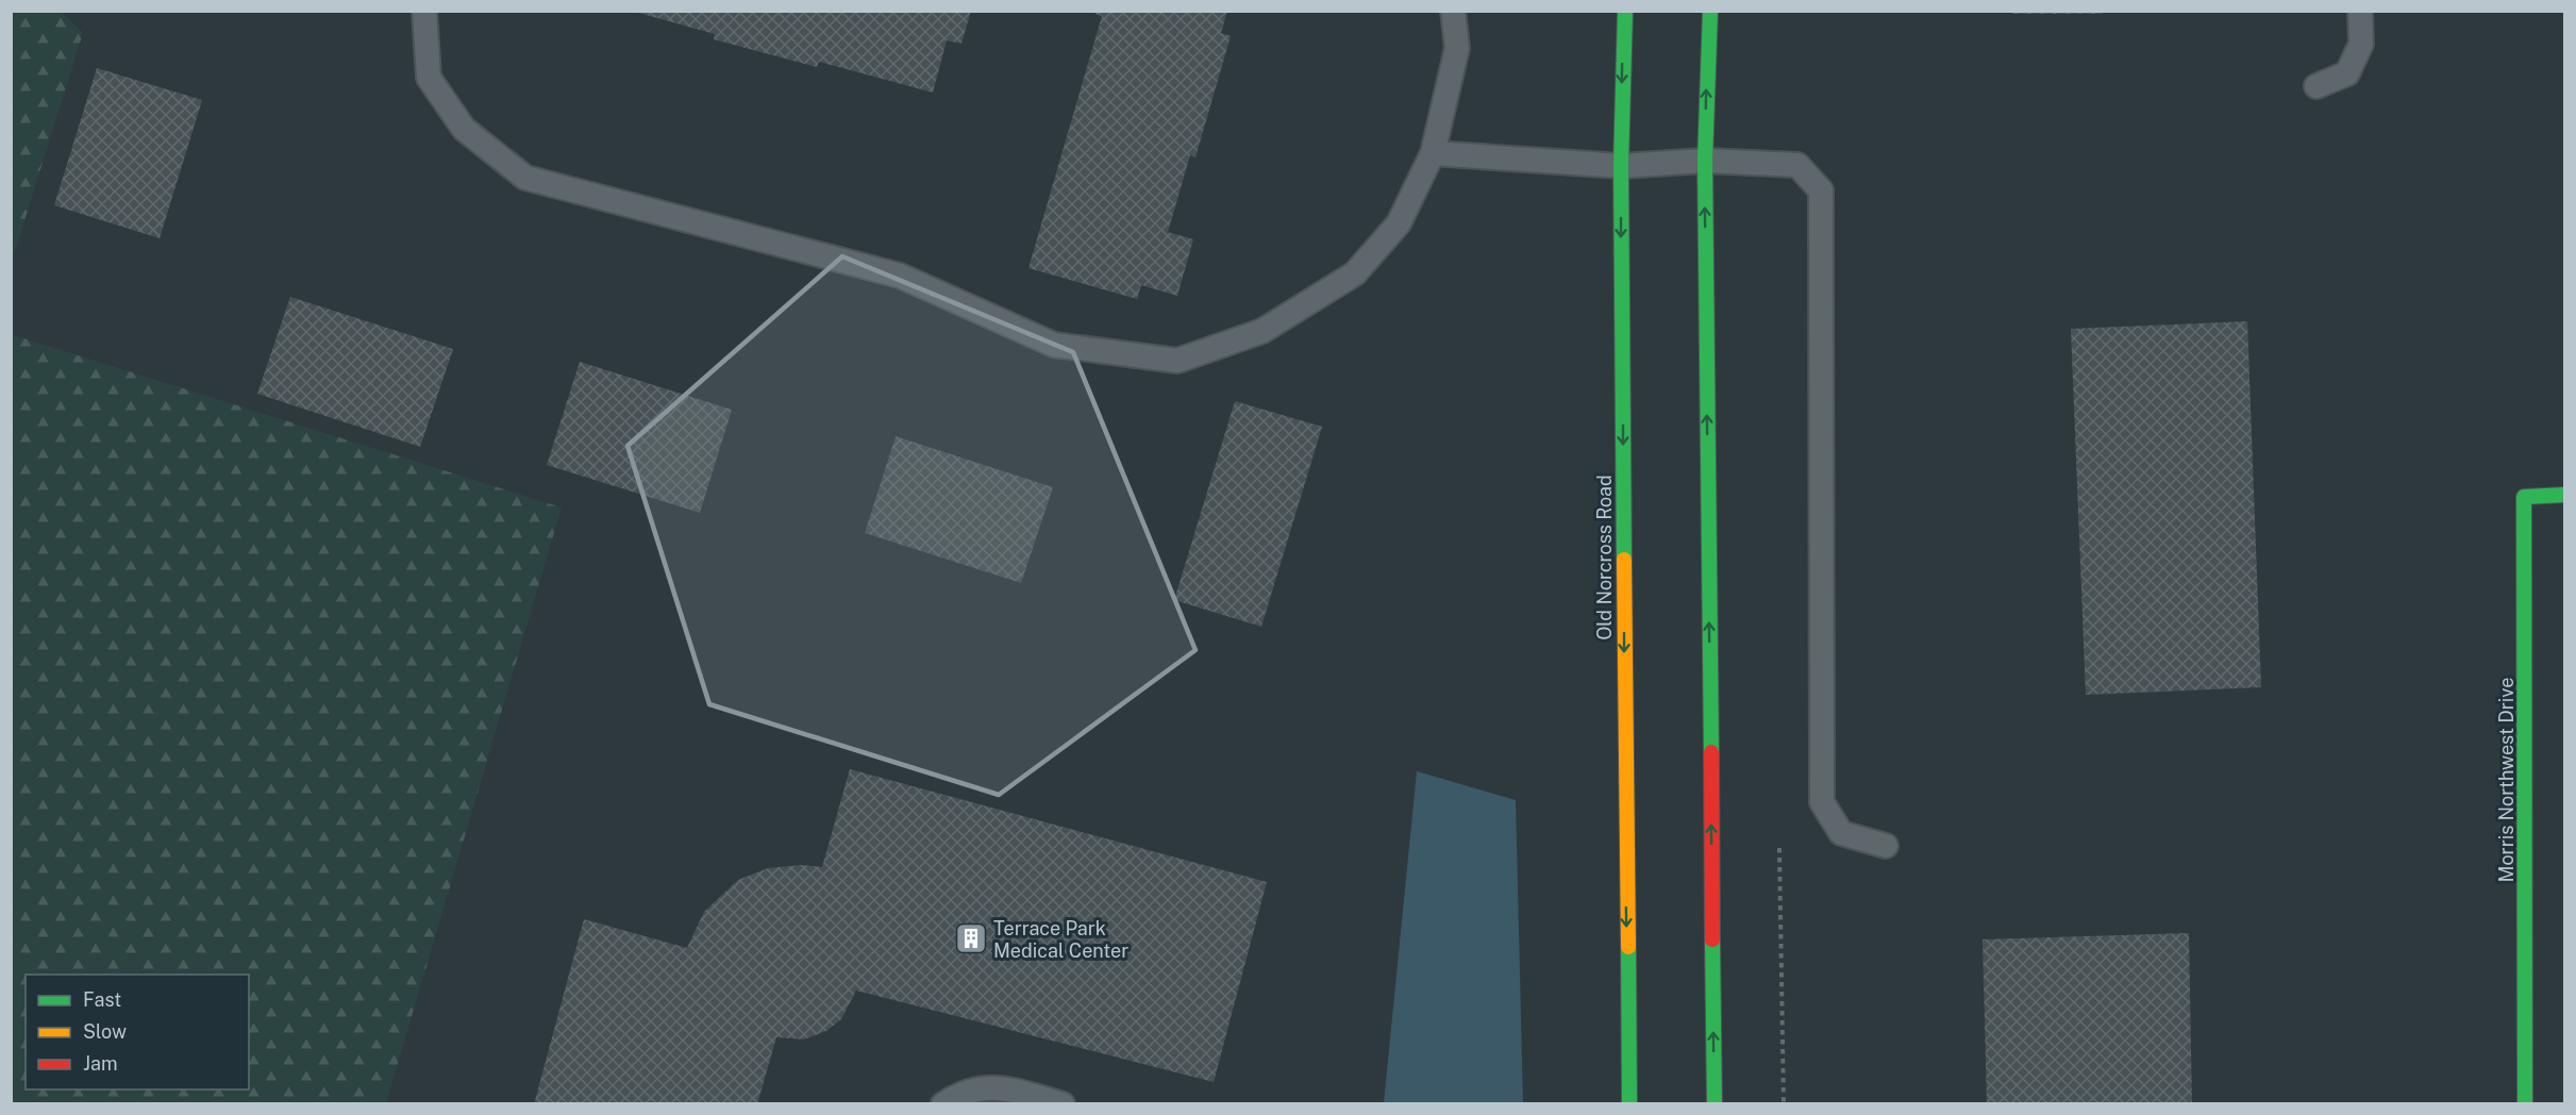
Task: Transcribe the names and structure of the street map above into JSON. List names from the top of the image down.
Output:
{
  "streets": {
    "main road": ["Old Norcross Road", "Morris Northwest Drive"]
  },
  "places": {
    "building": ["Terrace Park Medical Center"]
  },
  "legend": ["Fast", "Slow", "Jam"]
}
